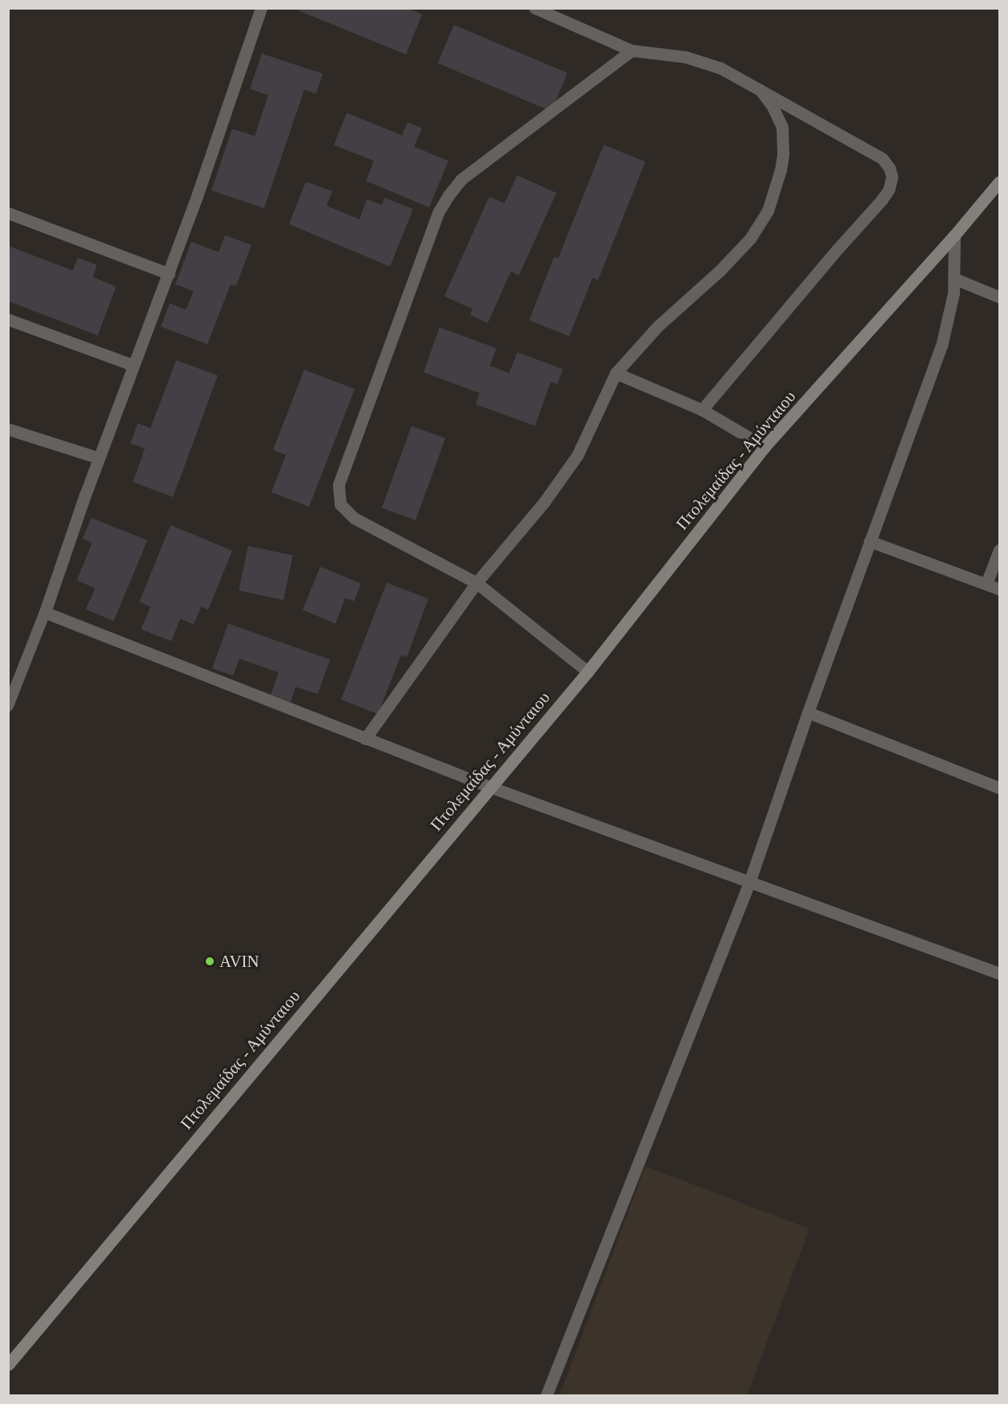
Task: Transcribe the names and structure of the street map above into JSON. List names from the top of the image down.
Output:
{
  "streets": {
    "main road": ["Πτολεμαίδας - Αμύνταιου"]
  },
  "places": ["AVIN"]
}
